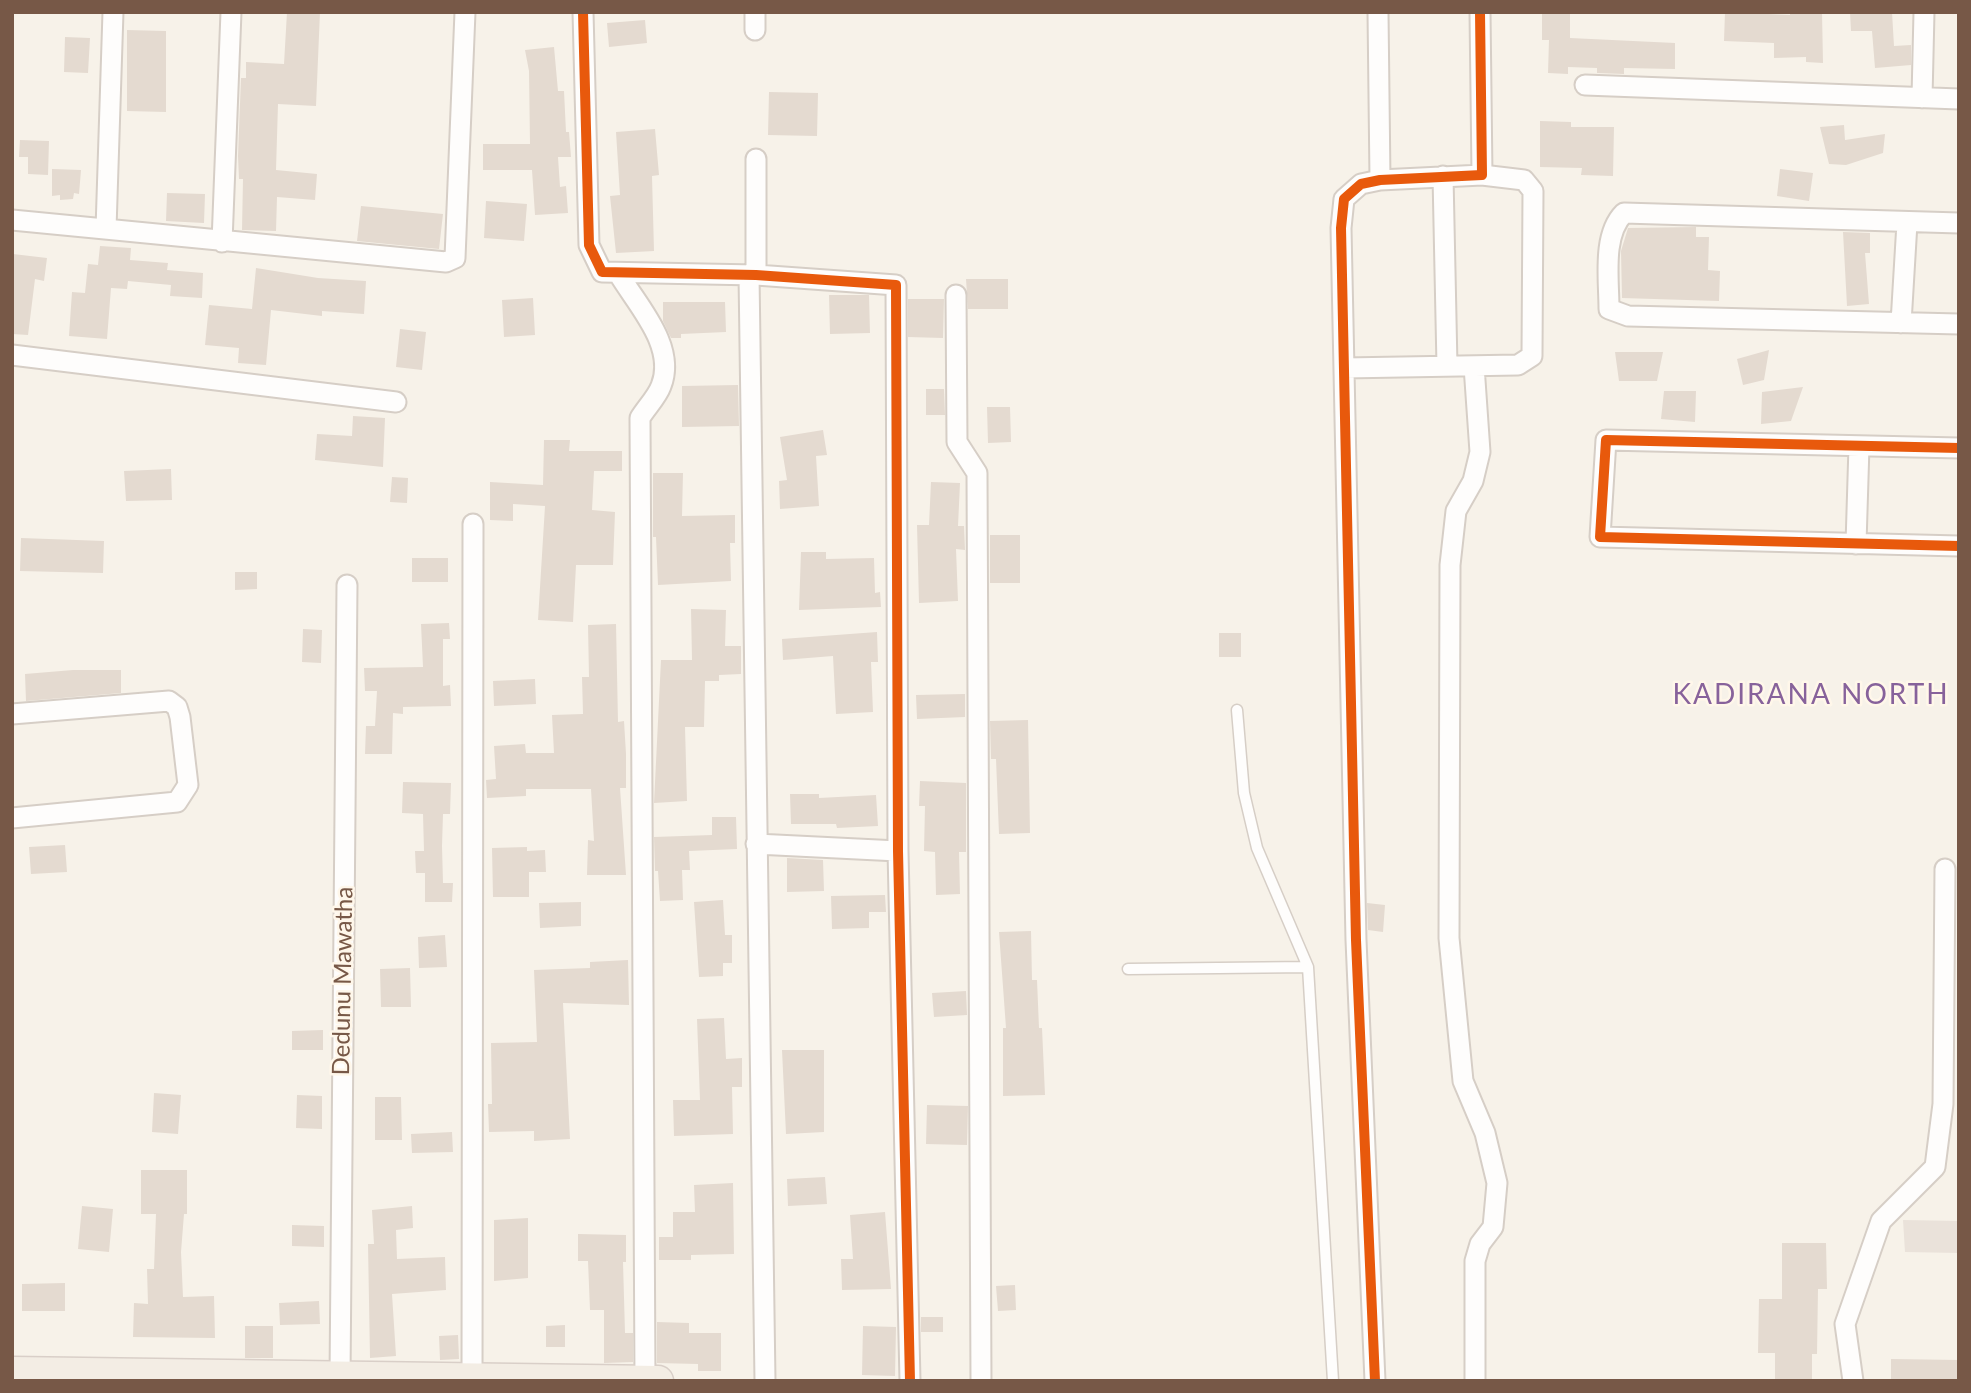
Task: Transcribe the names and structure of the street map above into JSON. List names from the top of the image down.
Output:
{
  "streets": {
    "street": ["Dedunu Mawatha"]
  },
  "districts": ["KADIRANA NORTH"]
}
